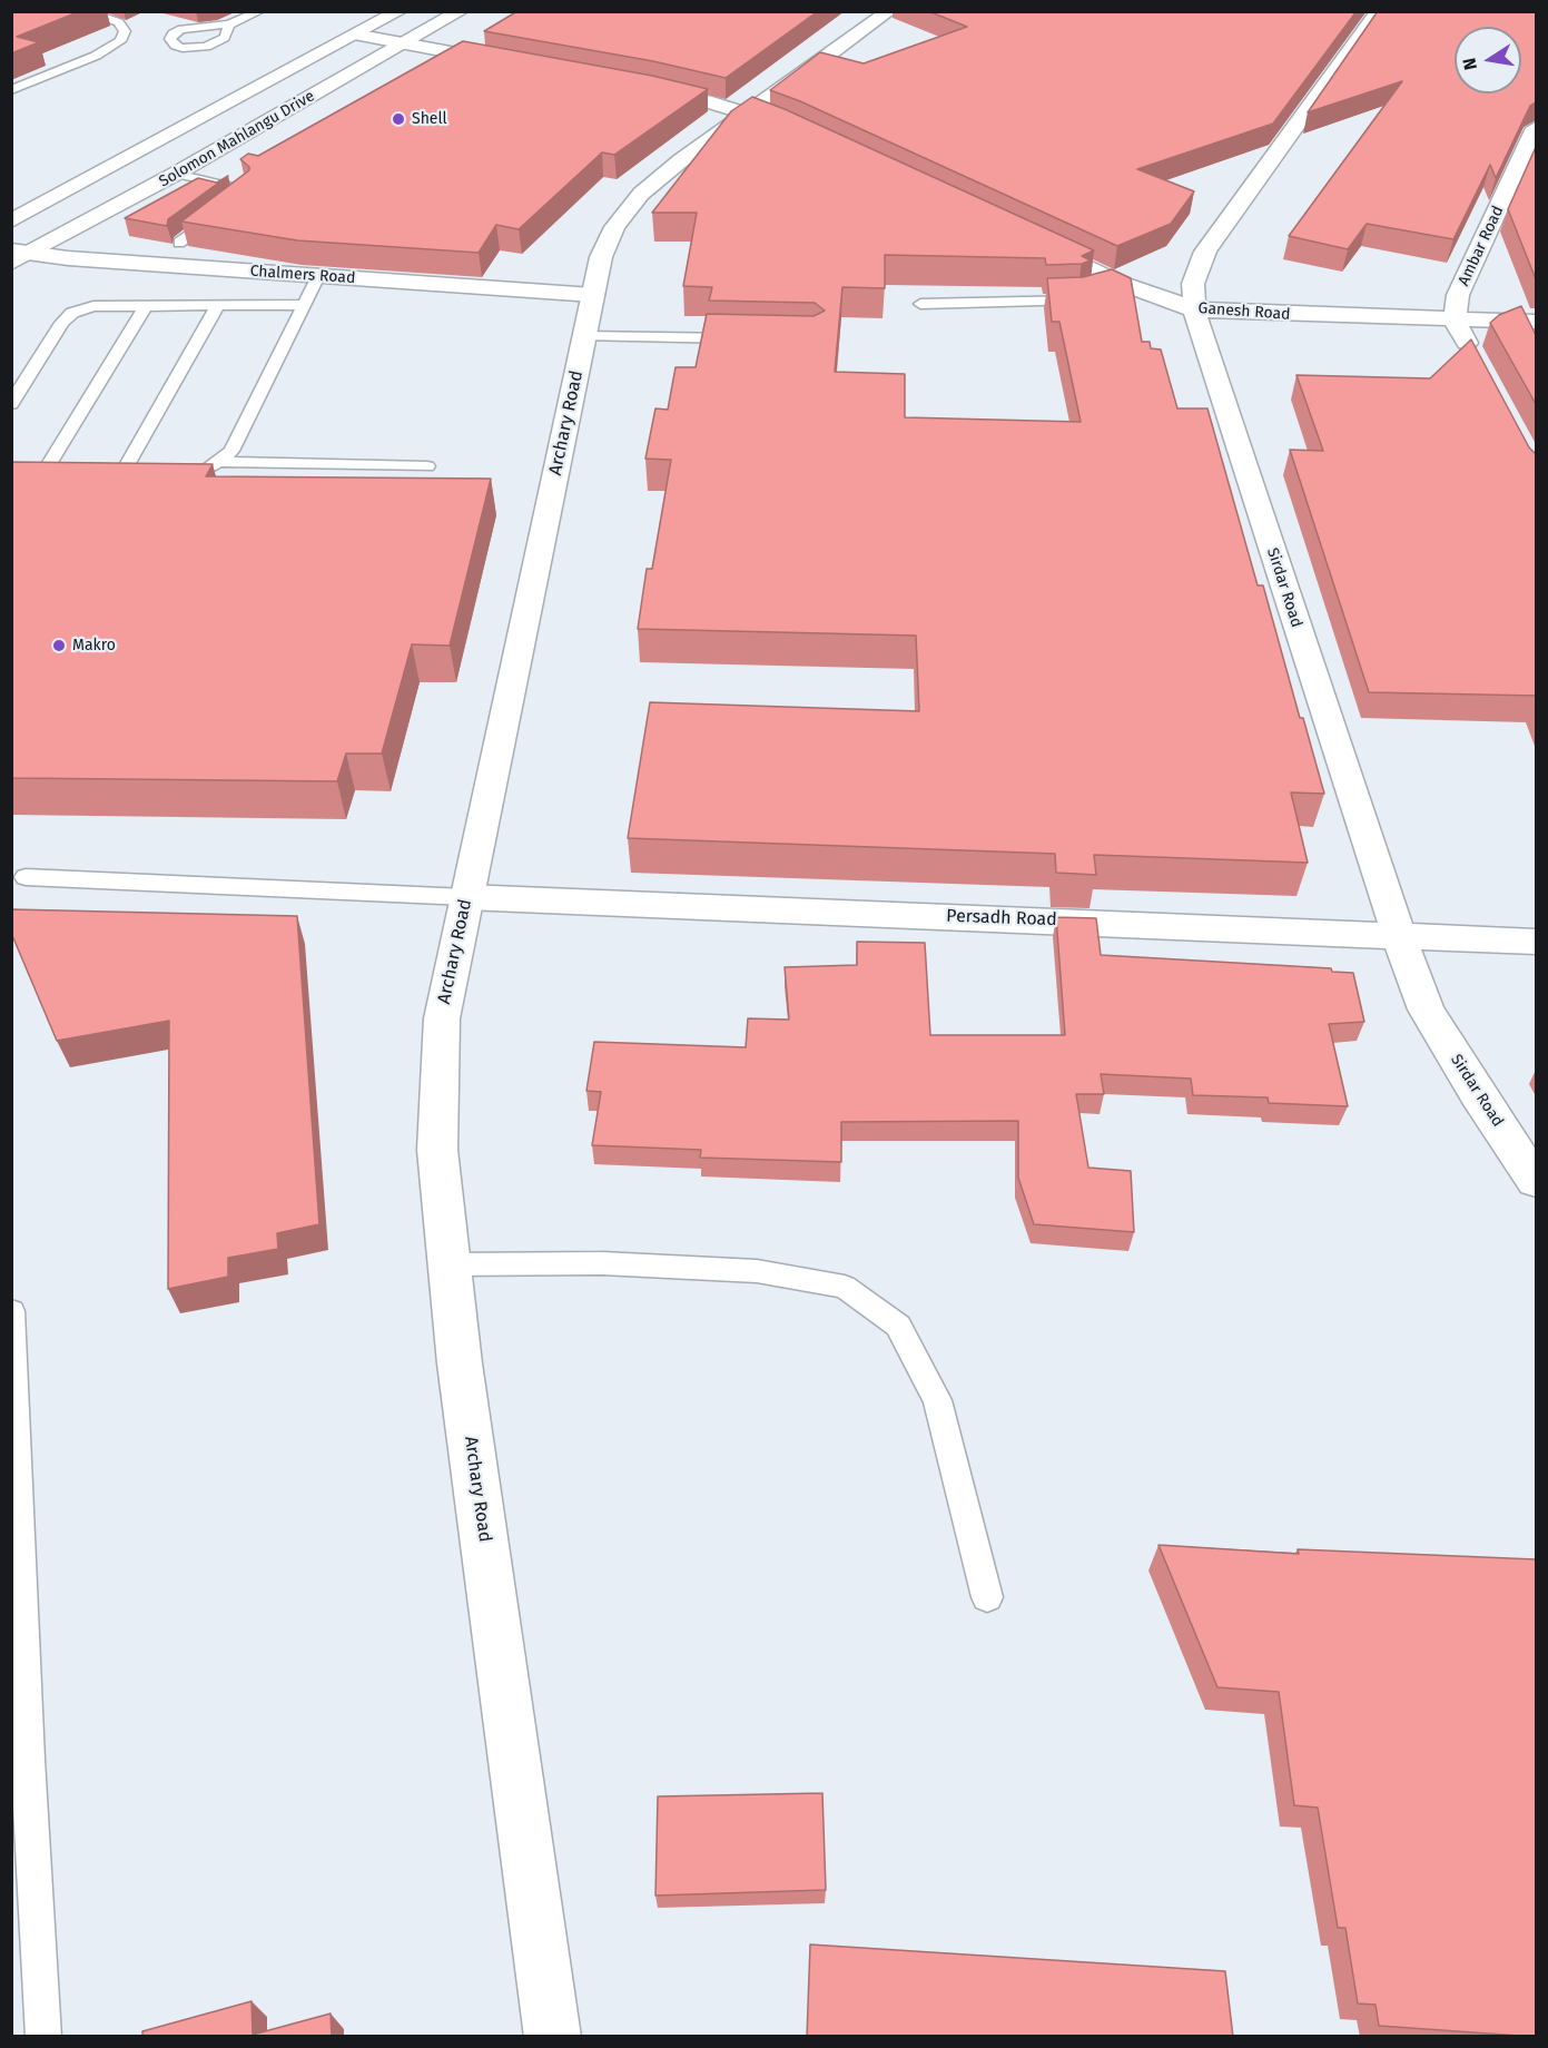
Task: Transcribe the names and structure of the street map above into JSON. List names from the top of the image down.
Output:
{
  "streets": {
    "street": [
      "Solomon Mahlangu Drive",
      "Ambar Road",
      "Chalmers Road",
      "Ganesh Road",
      "Archary Road",
      "Sirdar Road",
      "Persadh Road"
    ]
  },
  "crossings": [
    ["Solomon Mahlangu Drive", "Chalmers Road"],
    ["Ambar Road", "Ganesh Road"],
    ["Chalmers Road", "Archary Road"],
    ["Ganesh Road", "Sirdar Road"],
    ["Archary Road", "Persadh Road"],
    ["Sirdar Road", "Persadh Road"]
  ],
  "places": ["Shell", "Makro"],
  "north": "left"
}
